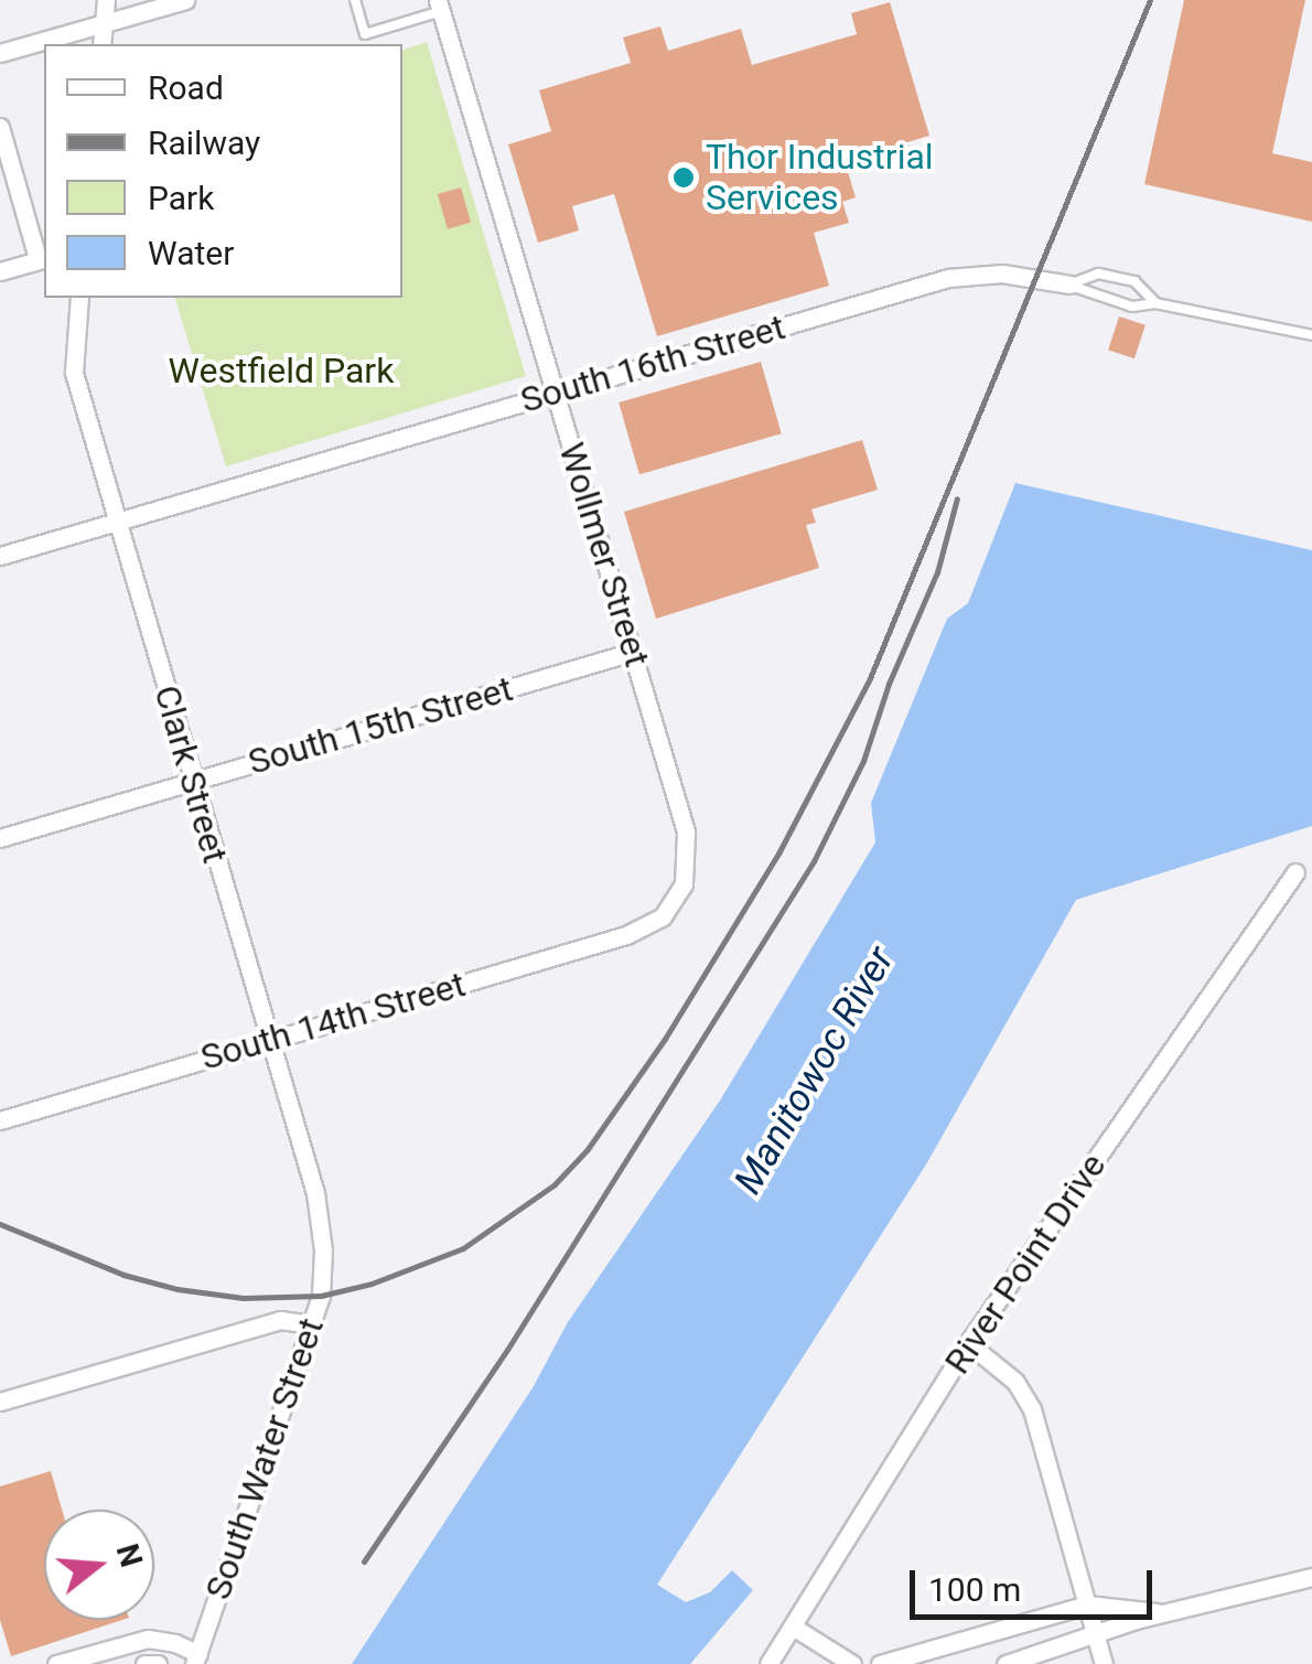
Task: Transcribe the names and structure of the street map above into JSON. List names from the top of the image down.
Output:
{
  "streets": {
    "street": [
      "South 16th Street",
      "Wollmer Street",
      "South 15th Street",
      "Clark Street",
      "South 14th Street",
      "River Point Drive",
      "South Water Street"
    ]
  },
  "crossings": [
    ["South 16th Street", "Wollmer Street"],
    ["South 16th Street", "Clark Street"],
    ["Wollmer Street", "South 15th Street"],
    ["Wollmer Street", "South 14th Street"],
    ["South 15th Street", "Clark Street"],
    ["Clark Street", "South 14th Street"],
    ["Clark Street", "South Water Street"]
  ],
  "water": ["Manitowoc River"],
  "parks": ["Westfield Park"],
  "places": ["Thor Industrial Services"],
  "legend": [
    "Road",
    "Railway",
    "Park",
    "Water"
  ],
  "scale_bar": "100 m",
  "north": "right"
}
